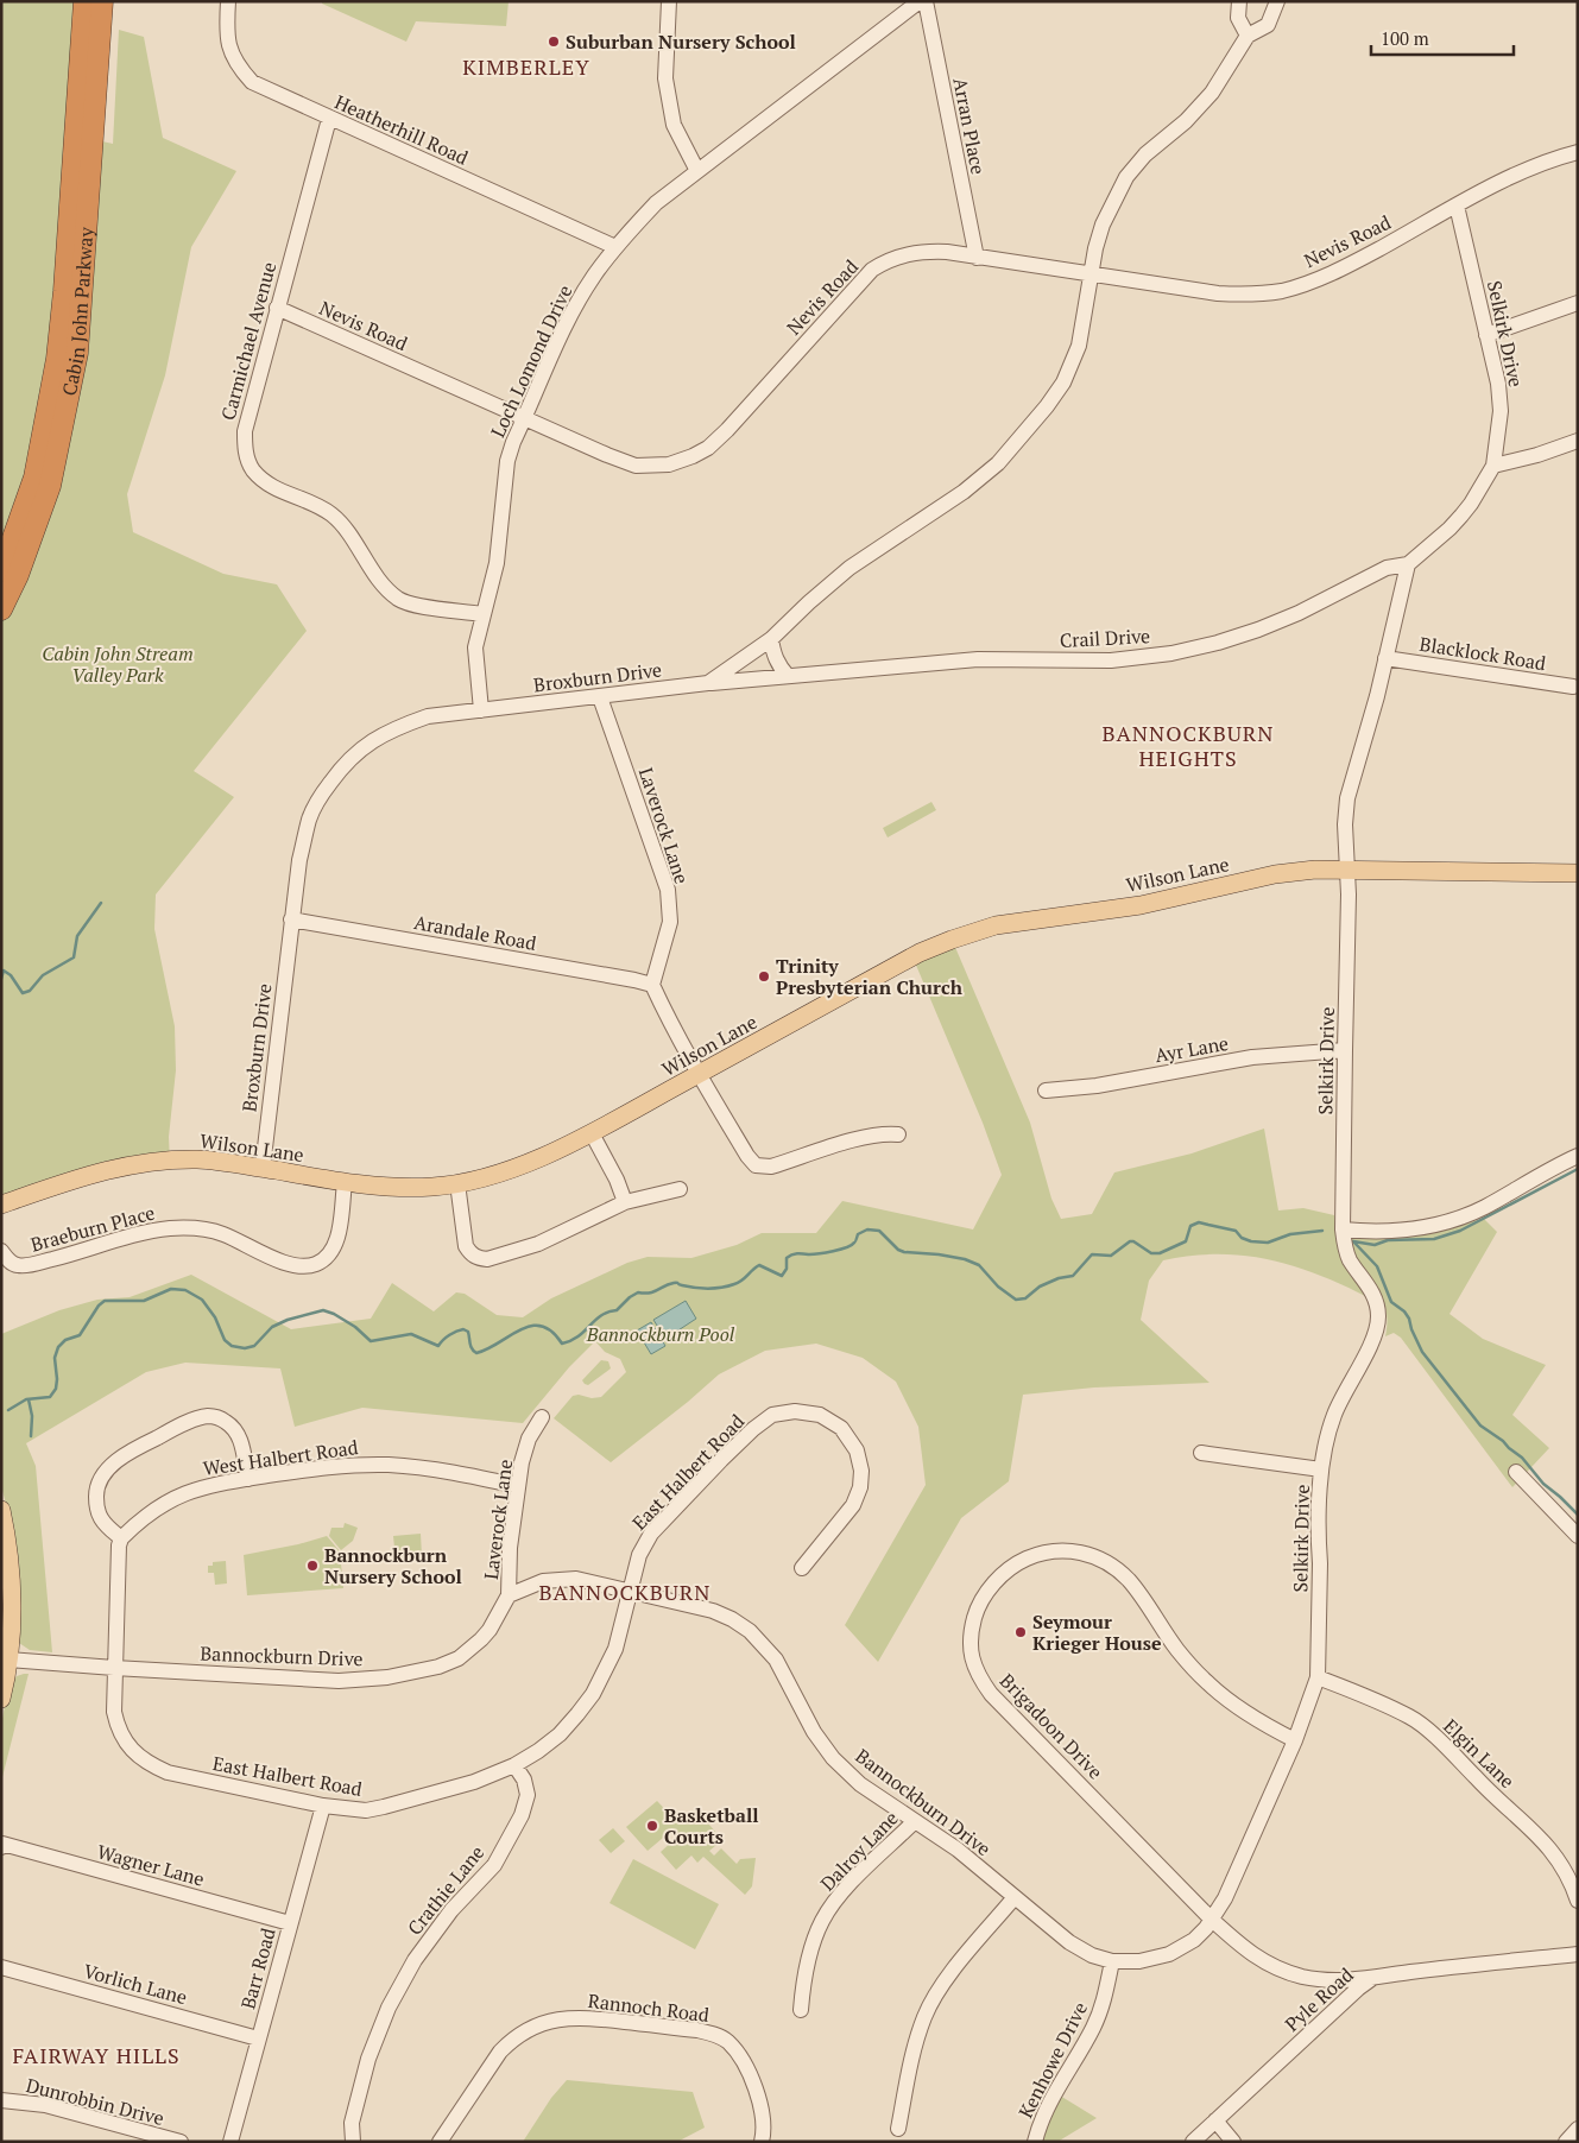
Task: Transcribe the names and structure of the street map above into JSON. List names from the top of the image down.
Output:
{
  "streets": {
    "highway": ["Cabin John Parkway"],
    "main road": ["Wilson Lane"],
    "street": [
      "Arran Place",
      "Heatherhill Road",
      "Nevis Road",
      "Selkirk Drive",
      "Carmichael Avenue",
      "Loch Lomond Drive",
      "Crail Drive",
      "Blacklock Road",
      "Broxburn Drive",
      "Laverock Lane",
      "Arandale Road",
      "Ayr Lane",
      "Braeburn Place",
      "West Halbert Road",
      "East Halbert Road",
      "Bannockburn Drive",
      "Brigadoon Drive",
      "Elgin Lane",
      "Dalroy Lane",
      "Wagner Lane",
      "Crathie Lane",
      "Barr Road",
      "Vorlich Lane",
      "Pyle Road",
      "Rannoch Road",
      "Kenhowe Drive",
      "Dunrobbin Drive"
    ]
  },
  "crossings": [
    ["Arran Place", "Nevis Road"],
    ["Heatherhill Road", "Carmichael Avenue"],
    ["Heatherhill Road", "Loch Lomond Drive"],
    ["Nevis Road", "Selkirk Drive"],
    ["Nevis Road", "Carmichael Avenue"],
    ["Nevis Road", "Loch Lomond Drive"],
    ["Nevis Road", "Broxburn Drive"],
    ["Selkirk Drive", "Crail Drive"],
    ["Selkirk Drive", "Blacklock Road"],
    ["Selkirk Drive", "Wilson Lane"],
    ["Selkirk Drive", "Ayr Lane"],
    ["Selkirk Drive", "Bannockburn Drive"],
    ["Selkirk Drive", "Brigadoon Drive"],
    ["Selkirk Drive", "Elgin Lane"],
    ["Carmichael Avenue", "Loch Lomond Drive"],
    ["Loch Lomond Drive", "Broxburn Drive"],
    ["Crail Drive", "Broxburn Drive"],
    ["Broxburn Drive", "Laverock Lane"],
    ["Broxburn Drive", "Wilson Lane"],
    ["Broxburn Drive", "Arandale Road"],
    ["Laverock Lane", "Arandale Road"],
    ["Laverock Lane", "West Halbert Road"],
    ["Laverock Lane", "Bannockburn Drive"],
    ["Wilson Lane", "Braeburn Place"],
    ["East Halbert Road", "Bannockburn Drive"],
    ["East Halbert Road", "Crathie Lane"],
    ["East Halbert Road", "Barr Road"],
    ["Bannockburn Drive", "Brigadoon Drive"],
    ["Bannockburn Drive", "Dalroy Lane"],
    ["Bannockburn Drive", "Kenhowe Drive"],
    ["Brigadoon Drive", "Pyle Road"],
    ["Wagner Lane", "Barr Road"],
    ["Barr Road", "Vorlich Lane"]
  ],
  "districts": [
    "KIMBERLEY",
    "BANNOCKBURN HEIGHTS",
    "BANNOCKBURN",
    "FAIRWAY HILLS"
  ],
  "parks": ["Cabin John Stream Valley Park", "Bannockburn Pool"],
  "places": [
    "Suburban Nursery School",
    "Trinity Presbyterian Church",
    "Bannockburn Nursery School",
    "Seymour Krieger House",
    "Basketball Courts"
  ],
  "scale_bar": "100 m"
}
